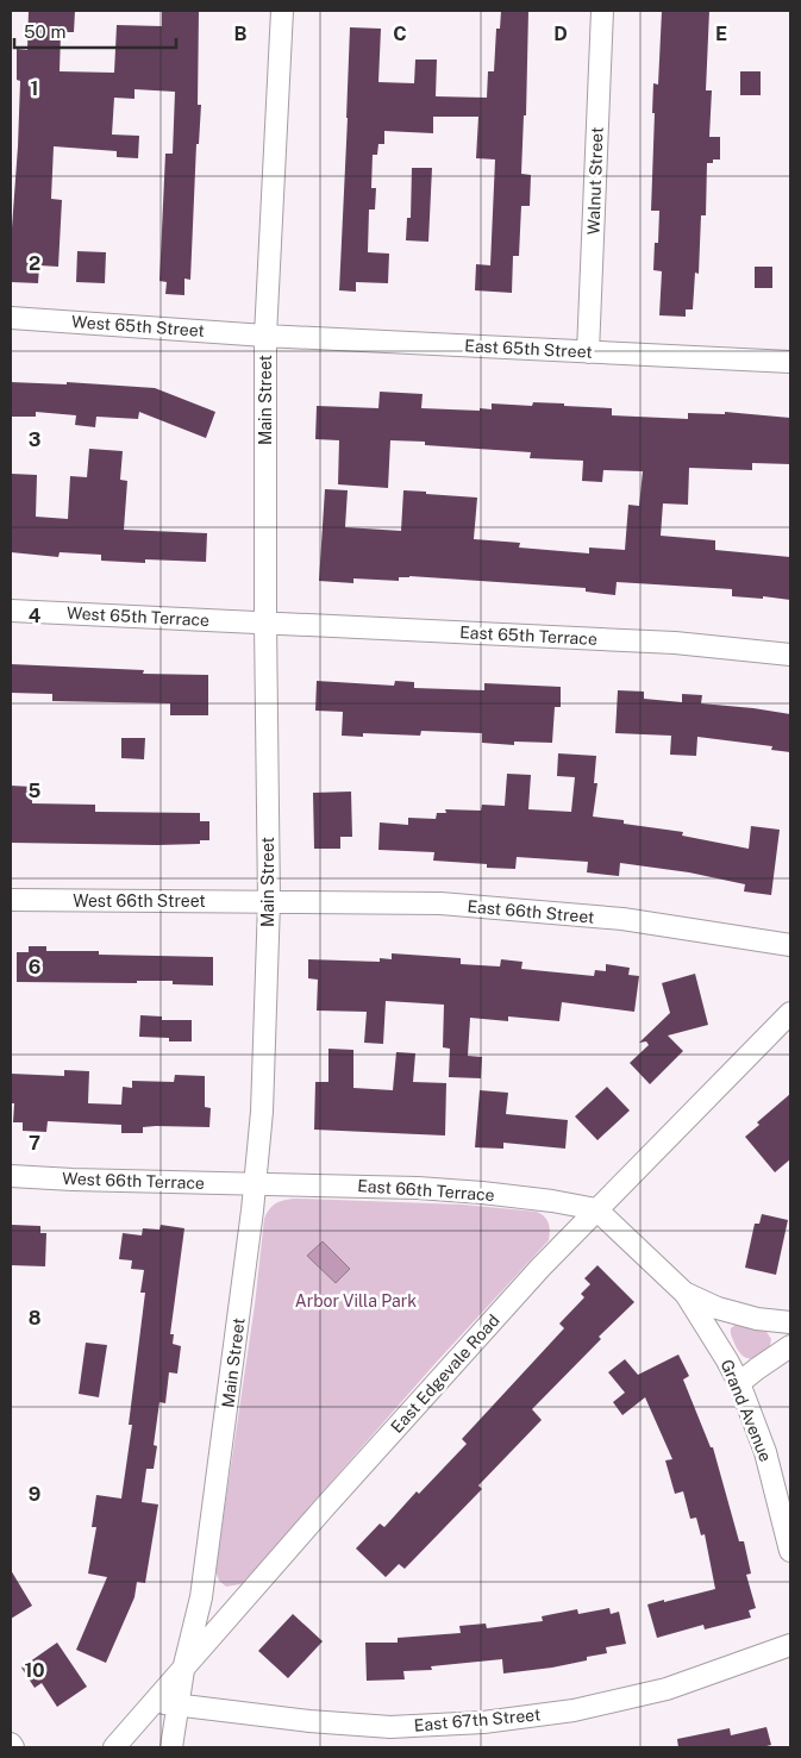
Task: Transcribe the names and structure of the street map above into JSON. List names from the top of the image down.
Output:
{
  "streets": {
    "street": [
      "Walnut Street",
      "West 65th Street",
      "East 65th Street",
      "Main Street",
      "West 65th Terrace",
      "East 65th Terrace",
      "West 66th Street",
      "East 66th Street",
      "West 66th Terrace",
      "East 66th Terrace",
      "East Edgevale Road",
      "Grand Avenue",
      "East 67th Street"
    ]
  },
  "crossings": [
    ["Walnut Street", "East 65th Street"],
    ["West 65th Street", "East 65th Street"],
    ["West 65th Street", "Main Street"],
    ["East 65th Street", "Main Street"],
    ["Main Street", "West 65th Terrace"],
    ["Main Street", "East 65th Terrace"],
    ["Main Street", "West 66th Street"],
    ["Main Street", "East 66th Street"],
    ["Main Street", "West 66th Terrace"],
    ["Main Street", "East 66th Terrace"],
    ["Main Street", "East Edgevale Road"],
    ["Main Street", "East 67th Street"],
    ["West 65th Terrace", "East 65th Terrace"],
    ["West 66th Street", "East 66th Street"],
    ["West 66th Terrace", "East 66th Terrace"],
    ["East 66th Terrace", "East Edgevale Road"],
    ["East 66th Terrace", "Grand Avenue"],
    ["East Edgevale Road", "Grand Avenue"],
    ["East Edgevale Road", "East 67th Street"]
  ],
  "parks": ["Arbor Villa Park"],
  "scale_bar": "50 m",
  "grid": {
    "columns": [
      "B",
      "C",
      "D",
      "E"
    ],
    "rows": [
      "1",
      "2",
      "3",
      "4",
      "5",
      "6",
      "7",
      "8",
      "9",
      "10"
    ]
  }
}
